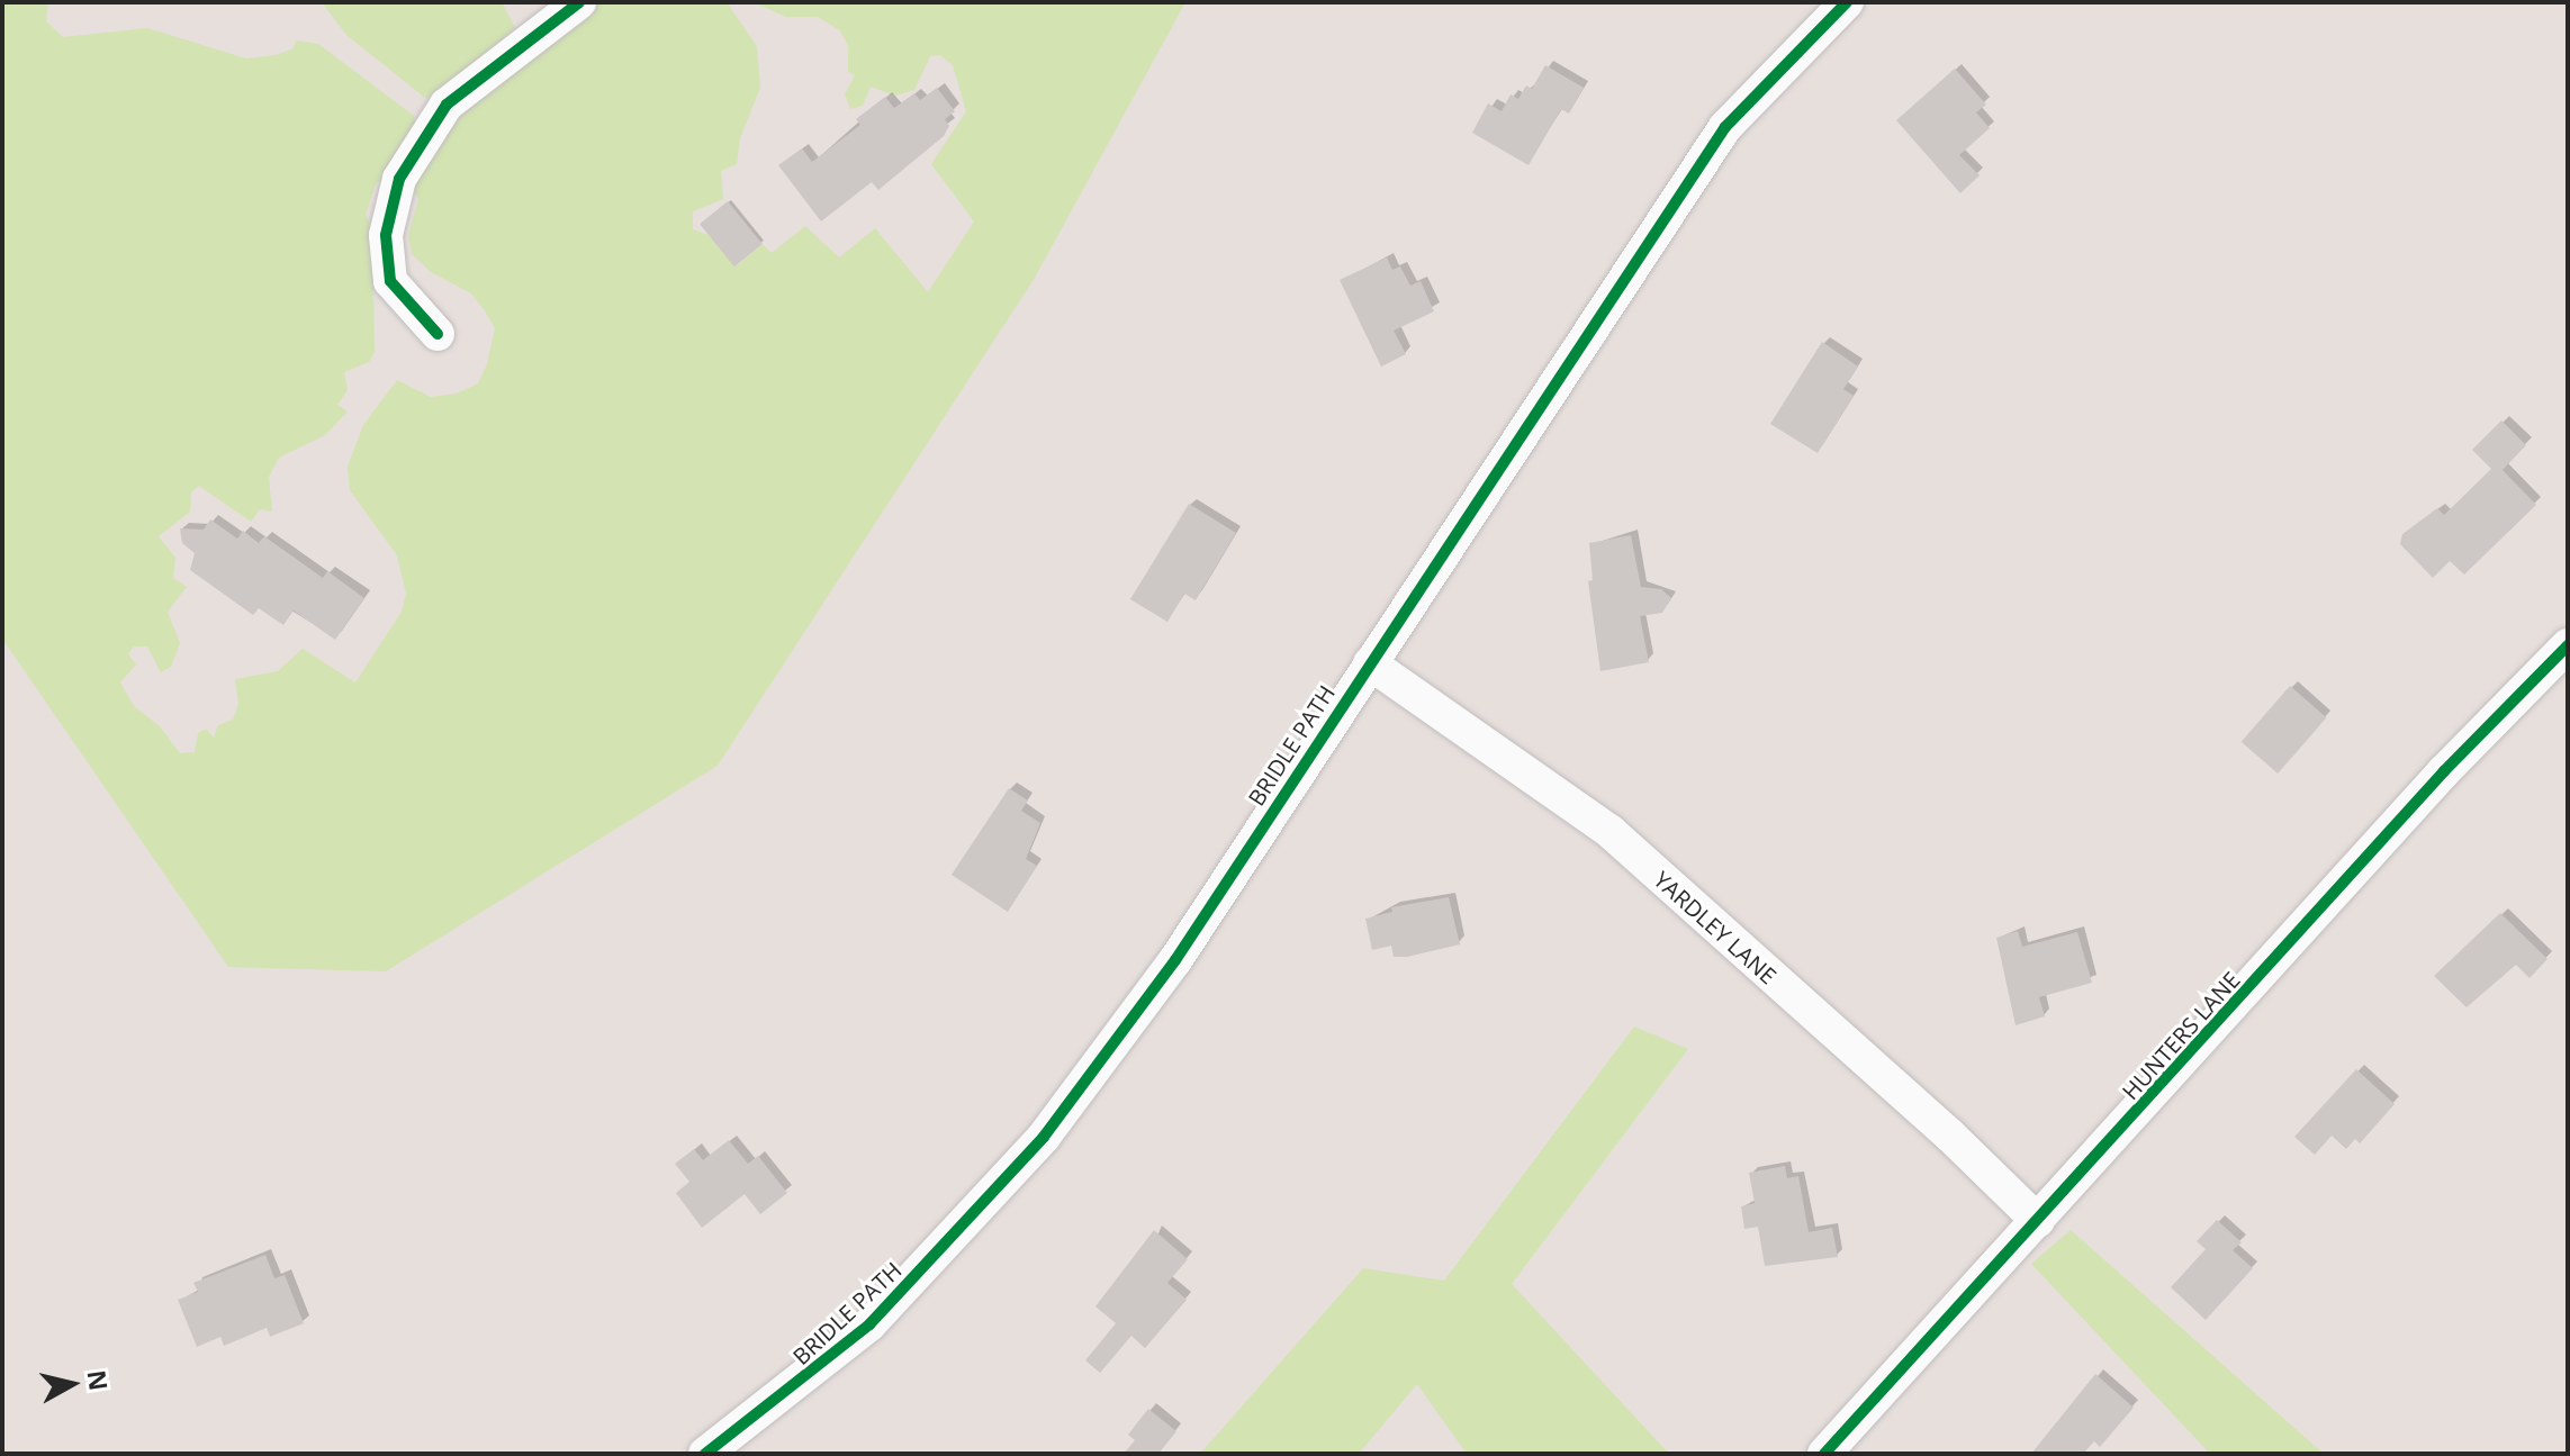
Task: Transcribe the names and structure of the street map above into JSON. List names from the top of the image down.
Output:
{
  "streets": {
    "street": ["BRIDLE PATH", "YARDLEY LANE", "HUNTERS LANE"]
  },
  "crossings": [
    ["BRIDLE PATH", "YARDLEY LANE"],
    ["YARDLEY LANE", "HUNTERS LANE"]
  ],
  "north": "right"
}
